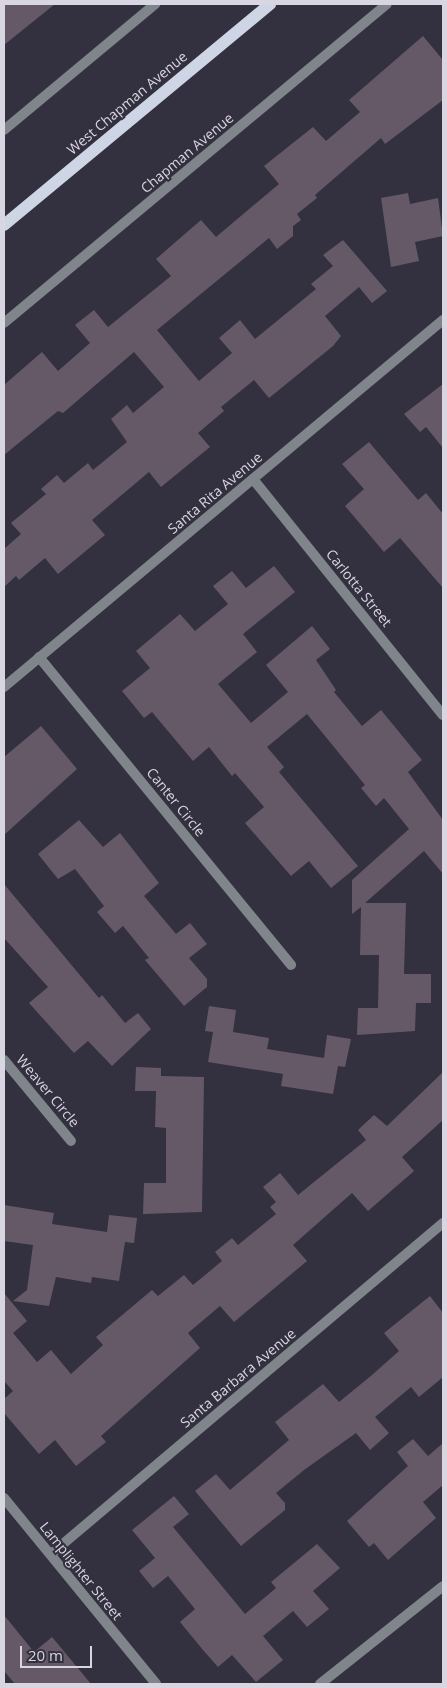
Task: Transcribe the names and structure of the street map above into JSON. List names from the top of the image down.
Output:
{
  "streets": {
    "main road": ["West Chapman Avenue"],
    "street": [
      "Chapman Avenue",
      "Santa Rita Avenue",
      "Carlotta Street",
      "Canter Circle",
      "Weaver Circle",
      "Santa Barbara Avenue",
      "Lamplighter Street"
    ]
  },
  "crossings": [
    ["Santa Rita Avenue", "Carlotta Street"],
    ["Santa Rita Avenue", "Canter Circle"],
    ["Santa Barbara Avenue", "Lamplighter Street"]
  ],
  "scale_bar": "20 m"
}
